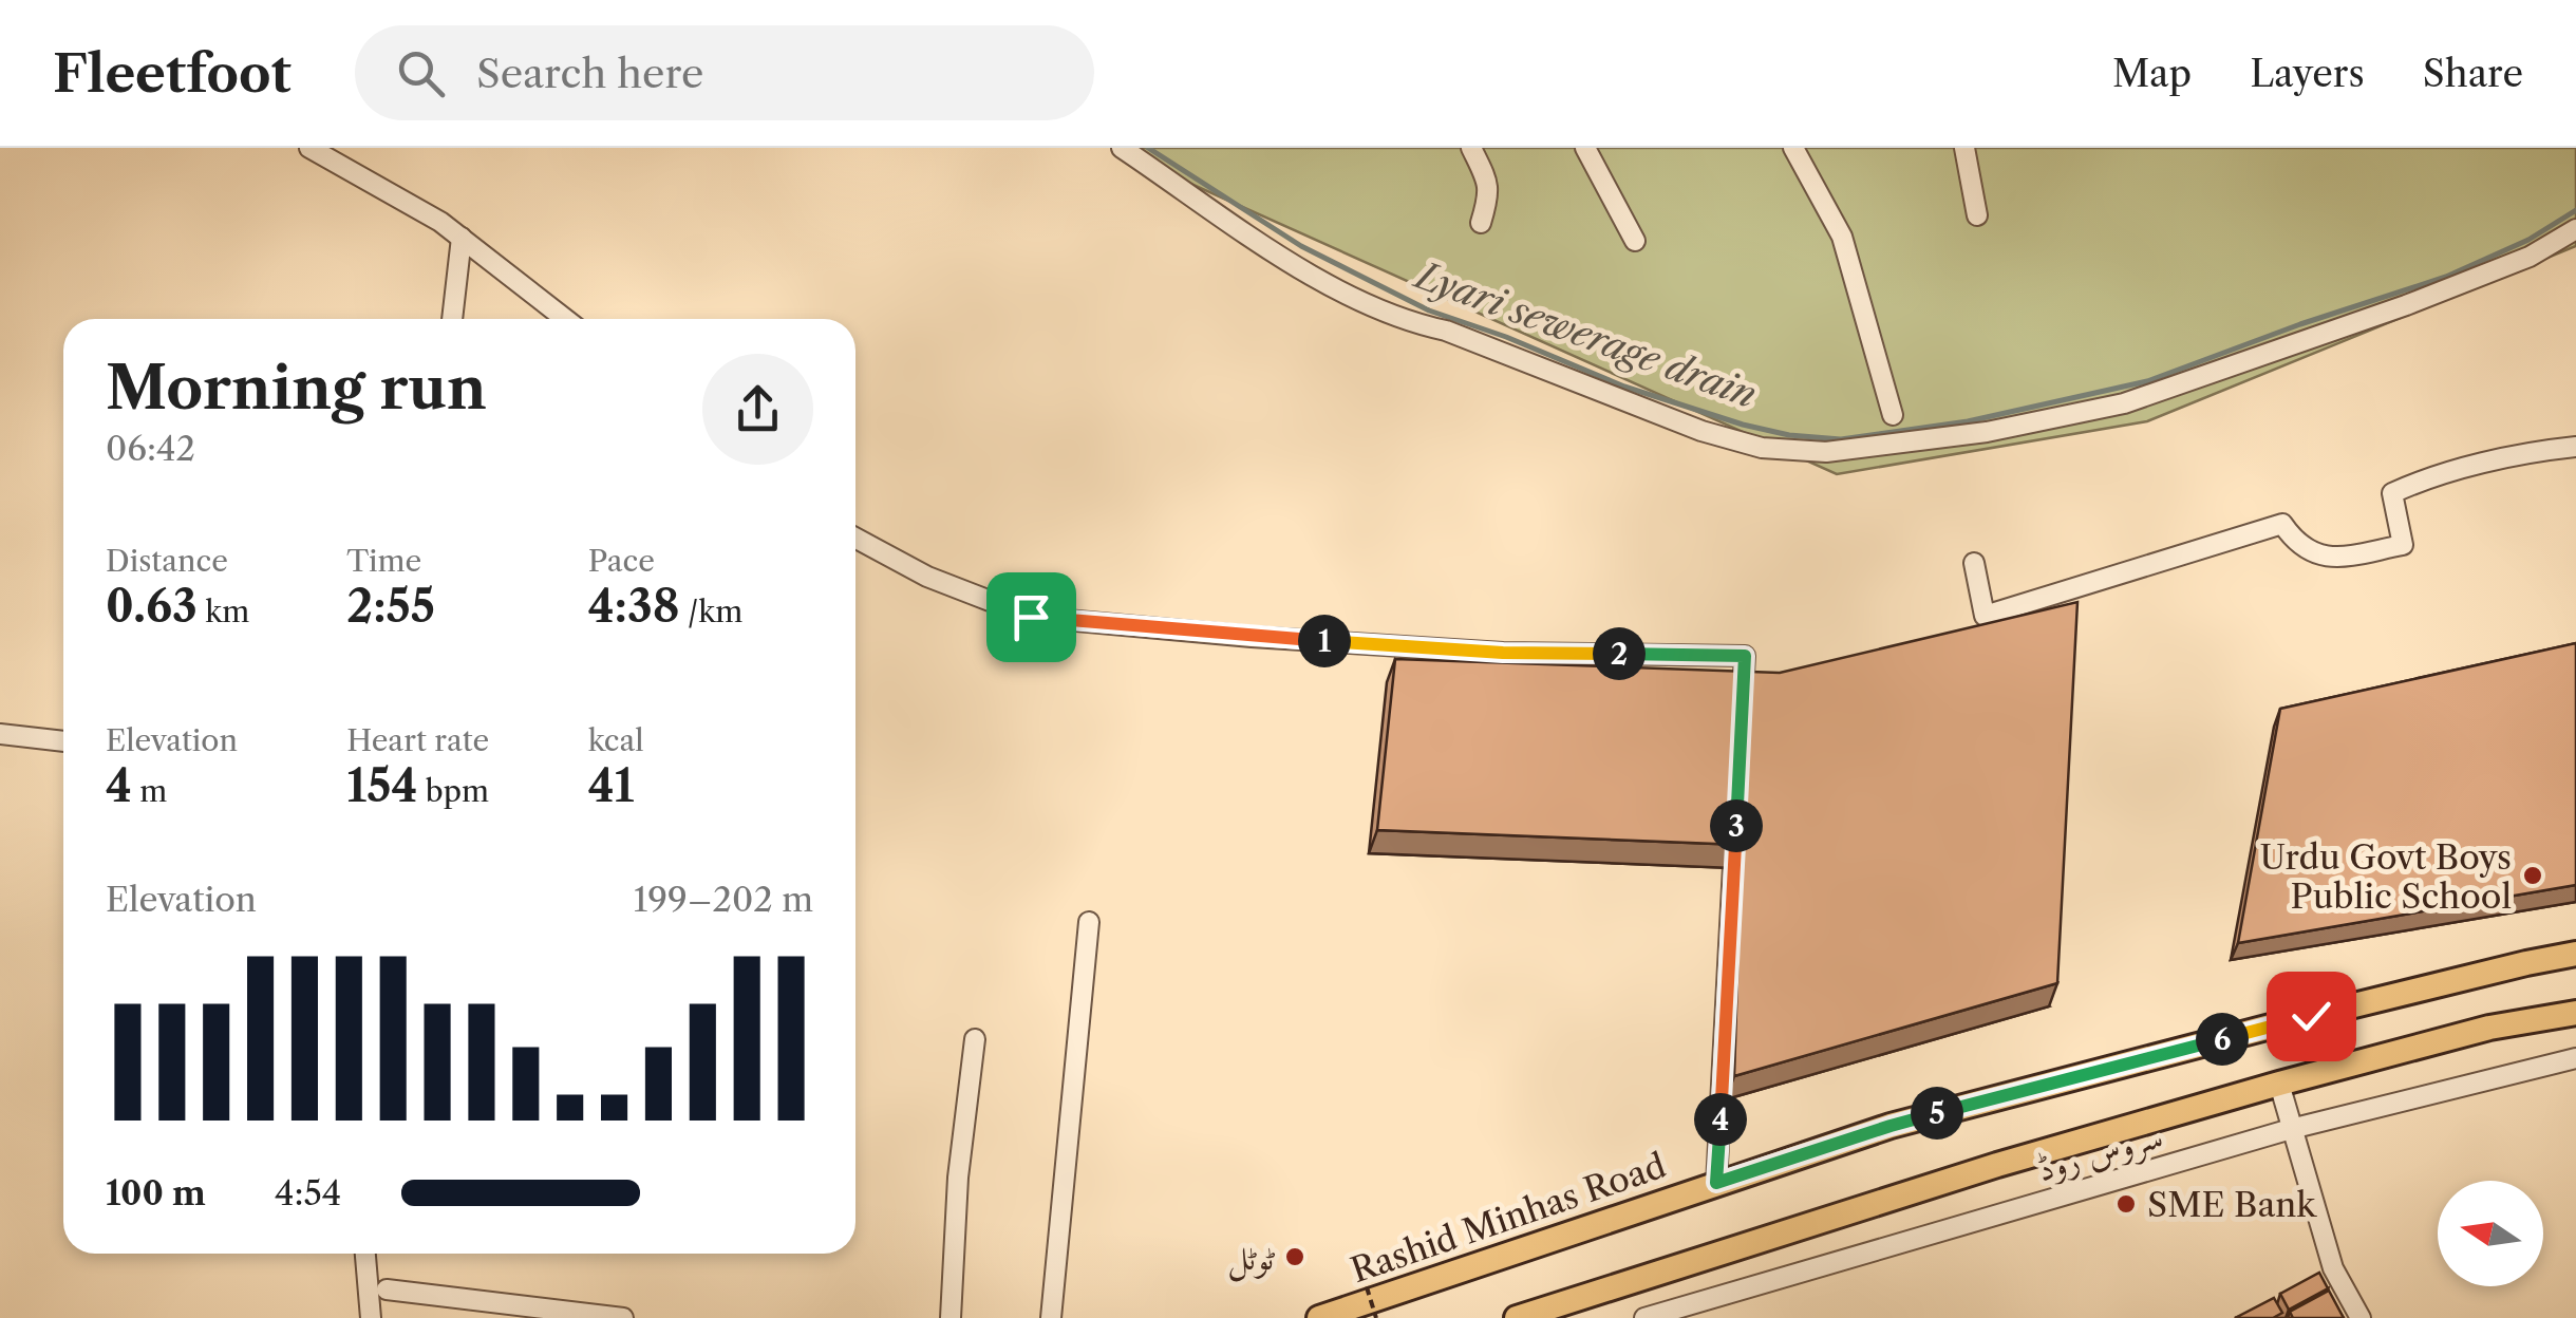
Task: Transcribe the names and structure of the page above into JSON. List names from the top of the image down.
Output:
{
  "streets": {
    "main road": ["Rashid Minhas Road"],
    "street": ["سروس روڈ"]
  },
  "water": ["Lyari sewerage drain"],
  "places": ["Urdu Govt Boys Public School", "SME Bank", "ٹوٹل"],
  "north": "left",
  "page": {
    "header": "Fleetfoot",
    "search": "Search here",
    "nav": ["Map", "Layers", "Share"],
    "heading": ["Morning run", "06:42"],
    "stats": [
      ["Distance", "0.63 km"],
      ["Time", "2:55"],
      ["Pace", "4:38 /km"],
      ["Elevation", "4 m"],
      ["Heart rate", "154 bpm"],
      ["kcal", "41"]
    ],
    "pins": [
      "1",
      "2",
      "3",
      "6",
      "5",
      "4"
    ],
    "chart": ["Elevation", "199–202 m"],
    "list": [
      {
        "name": "100 m",
        "note": "4:54"
      }
    ]
  }
}
